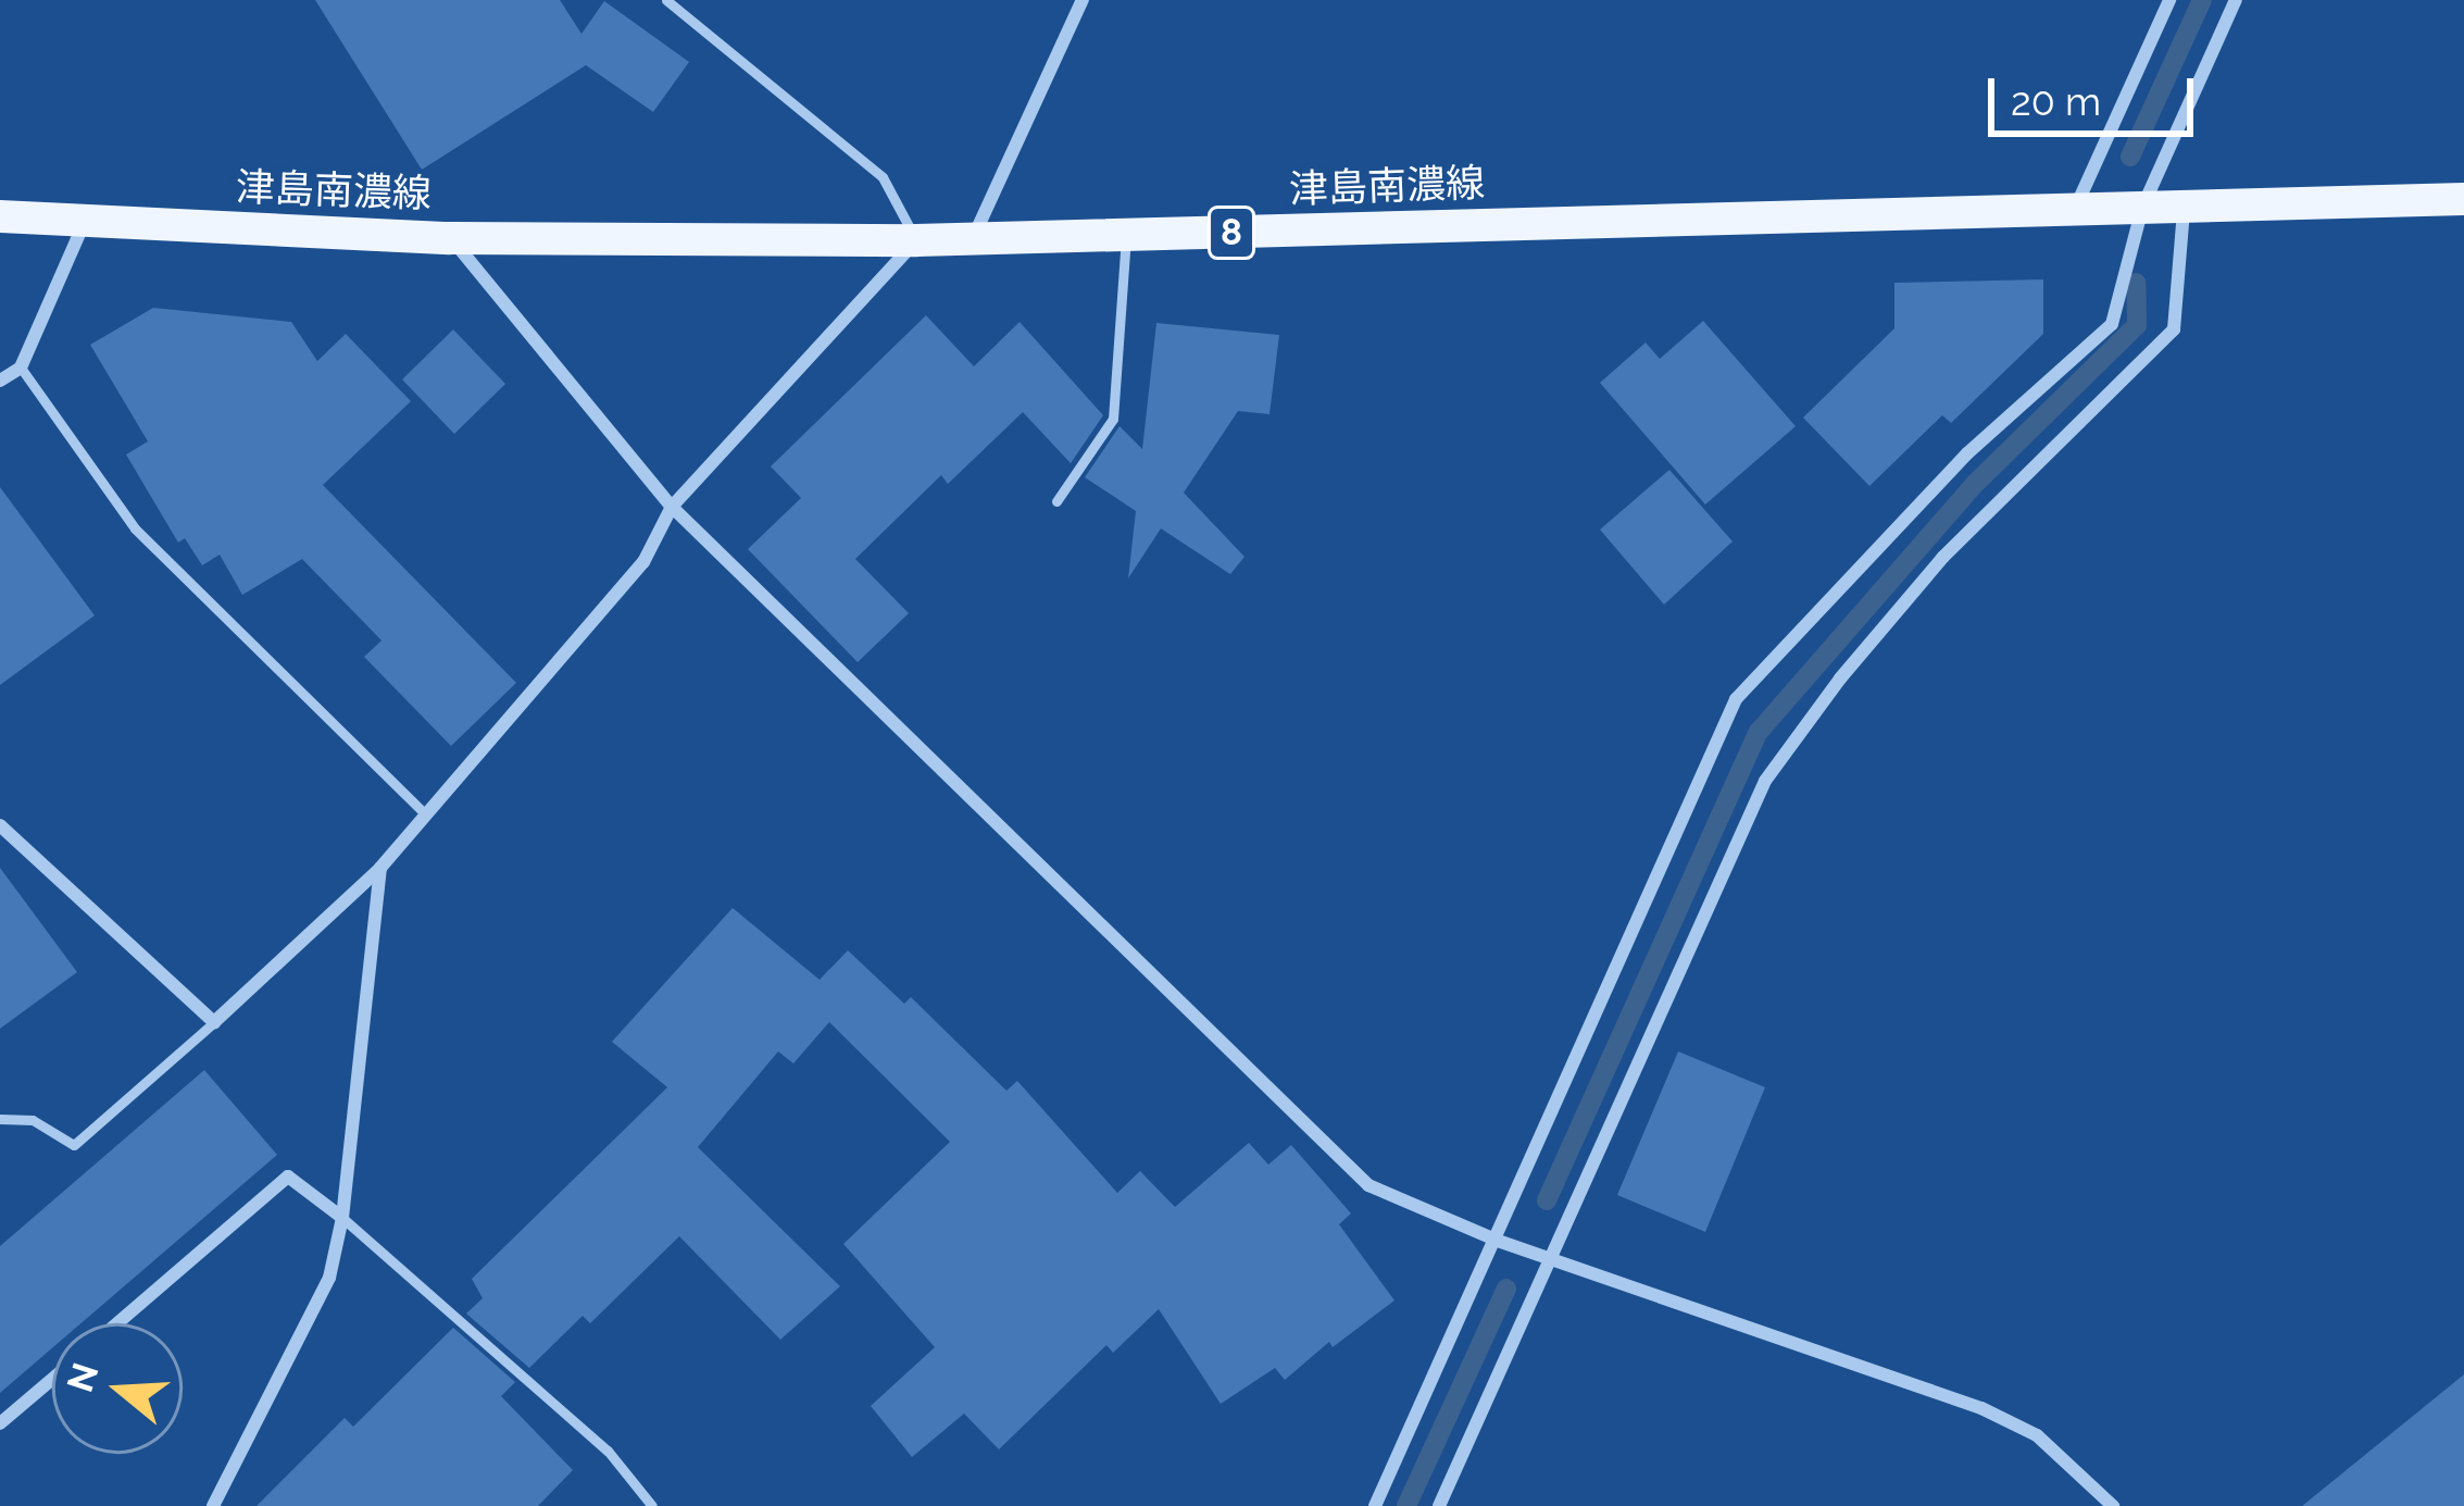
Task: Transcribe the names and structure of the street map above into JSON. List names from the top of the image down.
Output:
{
  "streets": {
    "main road": ["津島南濃線", "8"]
  },
  "scale_bar": "20 m",
  "north": "left"
}
